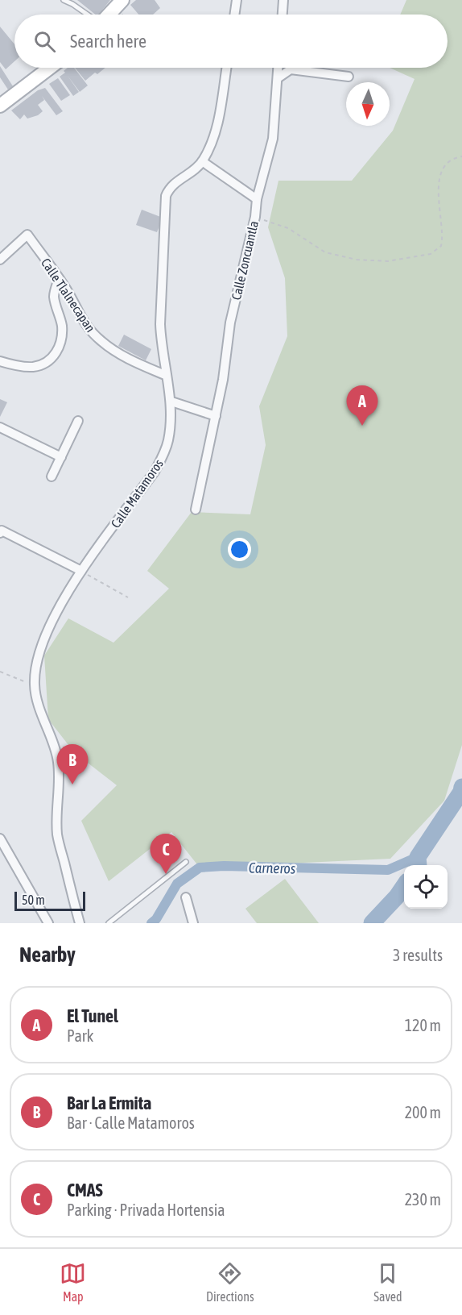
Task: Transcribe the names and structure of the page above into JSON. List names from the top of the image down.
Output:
{
  "streets": {
    "street": ["Calle Zoncuantla", "Calle Tlalnecapan", "Calle Matamoros"]
  },
  "crossings": [
    ["Calle Tlalnecapan", "Calle Matamoros"]
  ],
  "water": ["Carneros"],
  "scale_bar": "50 m",
  "north": "bottom",
  "page": {
    "search": "Search here",
    "pins": ["A", "B", "C"],
    "scale": "50 m",
    "heading": ["Nearby", "3 results"],
    "list": [
      {
        "mark": "A",
        "name": "El Tunel",
        "note": "Park",
        "value": "120 m"
      },
      {
        "mark": "B",
        "name": "Bar La Ermita",
        "note": "Bar · Calle Matamoros",
        "value": "200 m"
      },
      {
        "mark": "C",
        "name": "CMAS",
        "note": "Parking · Privada Hortensia",
        "value": "230 m"
      }
    ],
    "nav": ["Map", "Directions", "Saved"]
  }
}
